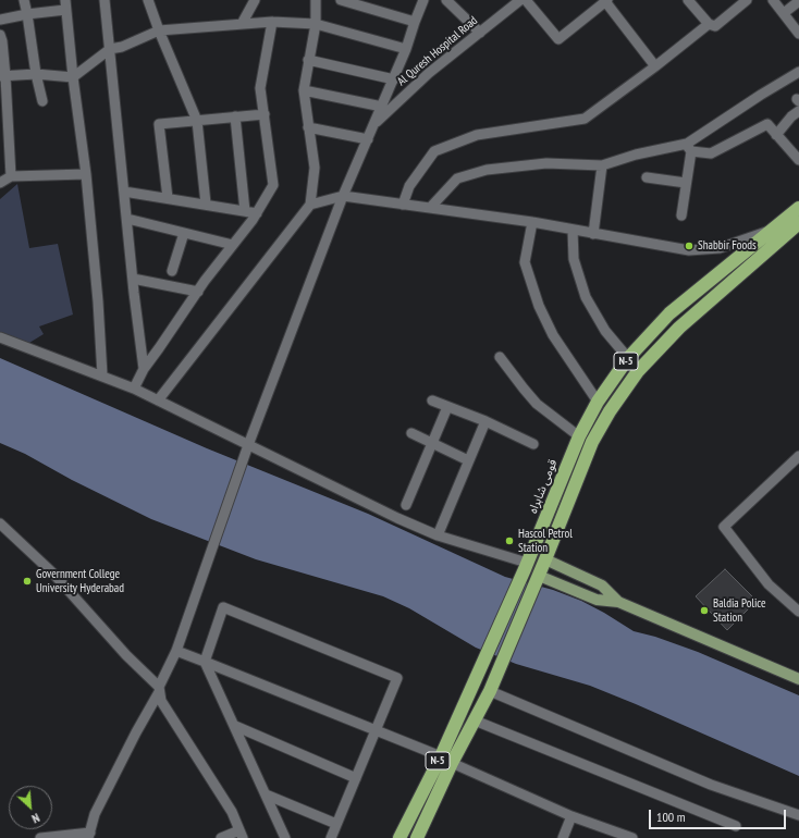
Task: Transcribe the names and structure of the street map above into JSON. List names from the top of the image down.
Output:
{
  "streets": {
    "highway": ["N-5", "قومی شاہراہ"],
    "street": ["Al Quresh Hospital Road"]
  },
  "places": [
    "Shabbir Foods",
    "Hascol Petrol Station",
    "Government College University Hyderabad",
    "Baldia Police Station"
  ],
  "scale_bar": "100 m",
  "north": "bottom right"
}
